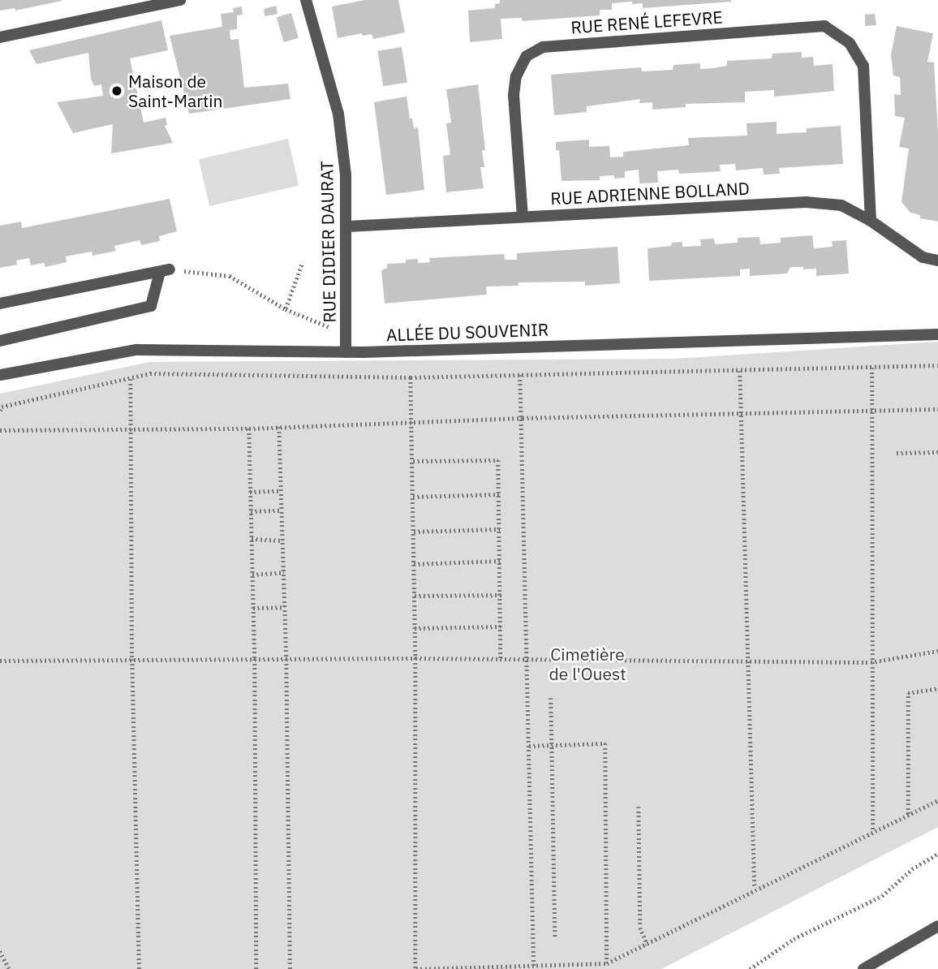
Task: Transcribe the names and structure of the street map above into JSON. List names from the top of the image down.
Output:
{
  "streets": {
    "street": [
      "RUE RENÉ LEFEVRE",
      "RUE ADRIENNE BOLLAND",
      "RUE DIDIER DAURAT",
      "ALLÉE DU SOUVENIR"
    ]
  },
  "crossings": [
    ["RUE RENÉ LEFEVRE", "RUE ADRIENNE BOLLAND"],
    ["RUE ADRIENNE BOLLAND", "RUE DIDIER DAURAT"],
    ["RUE DIDIER DAURAT", "ALLÉE DU SOUVENIR"]
  ],
  "parks": ["Cimetière de l'Ouest"],
  "places": ["Maison de Saint-Martin"]
}
